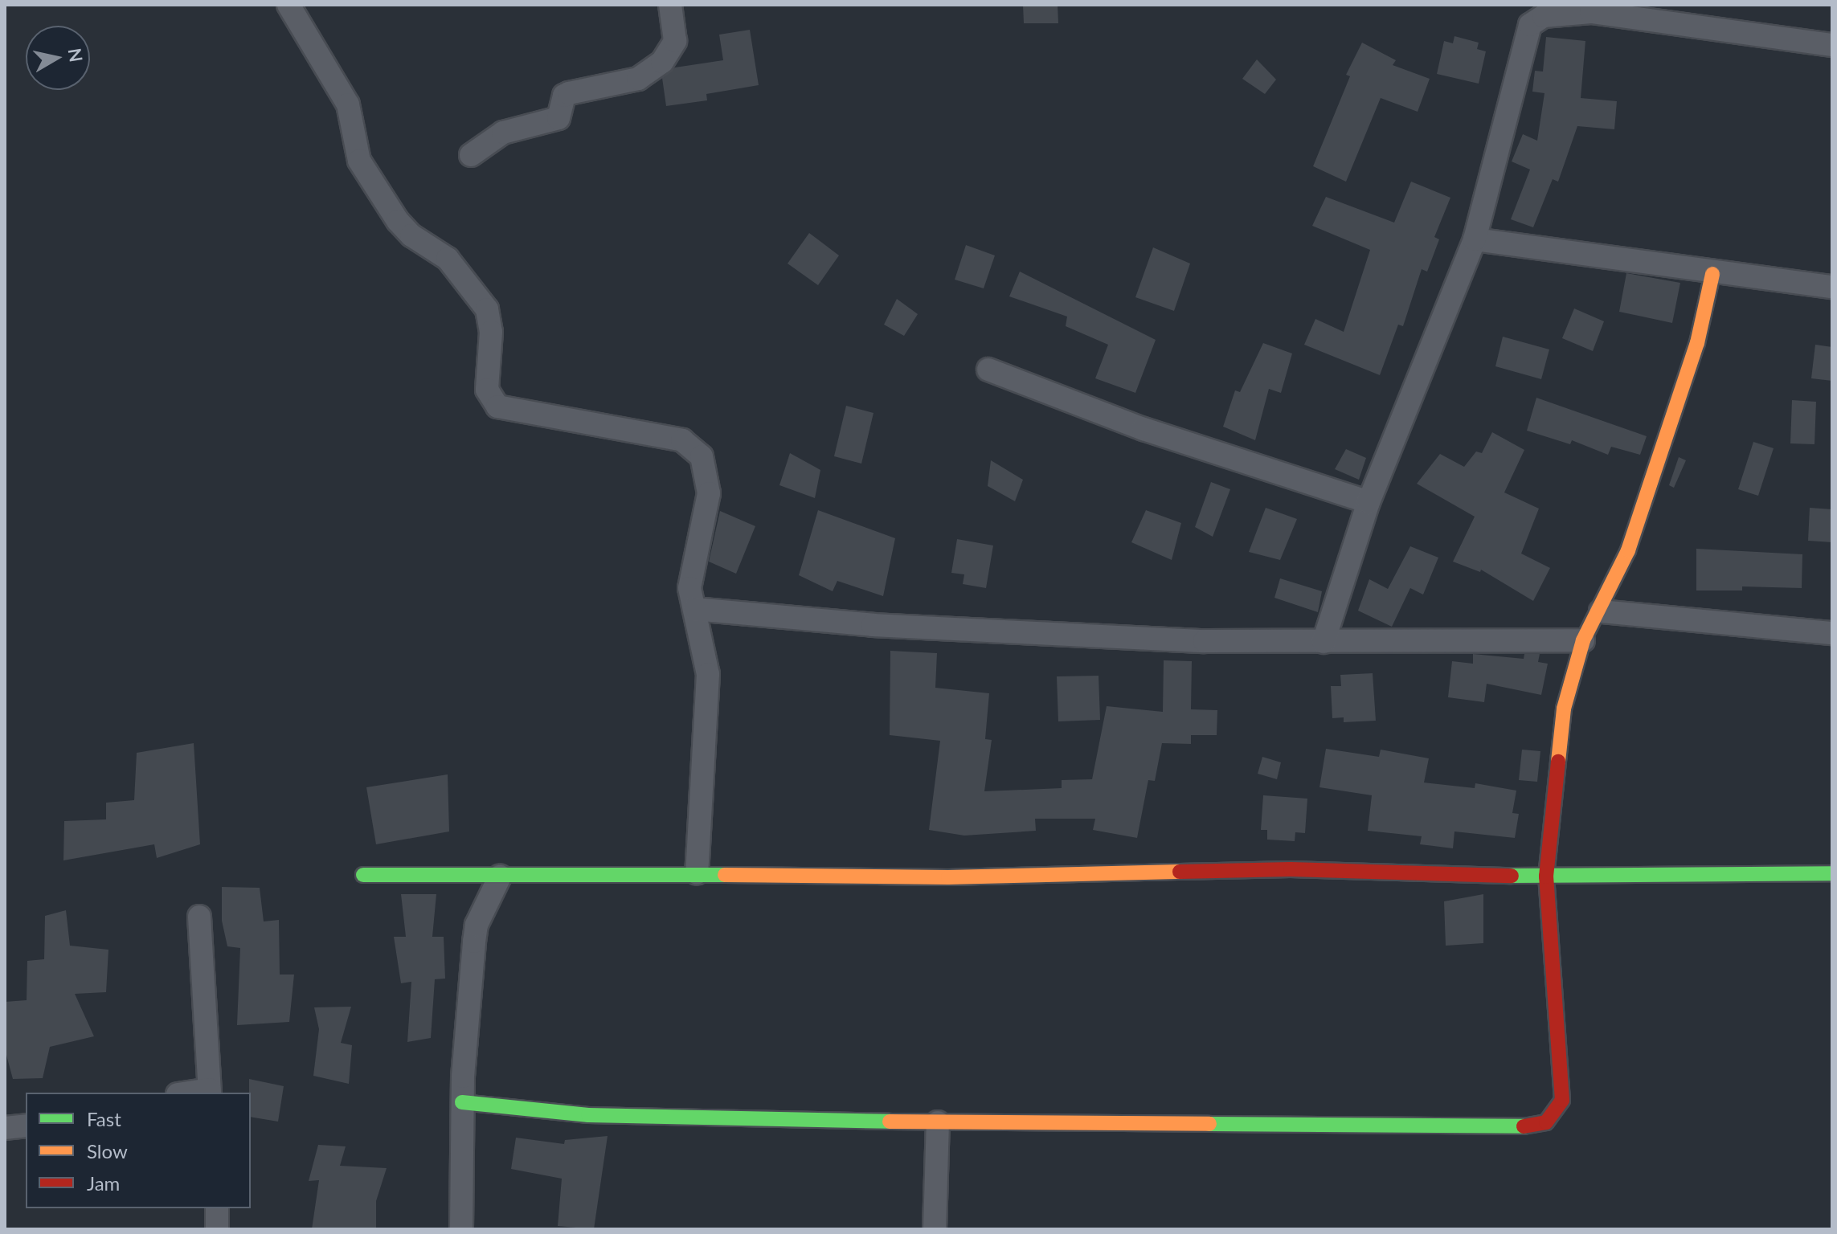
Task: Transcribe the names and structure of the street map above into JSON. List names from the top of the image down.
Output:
{
  "legend": ["Fast", "Slow", "Jam"],
  "north": "right"
}
